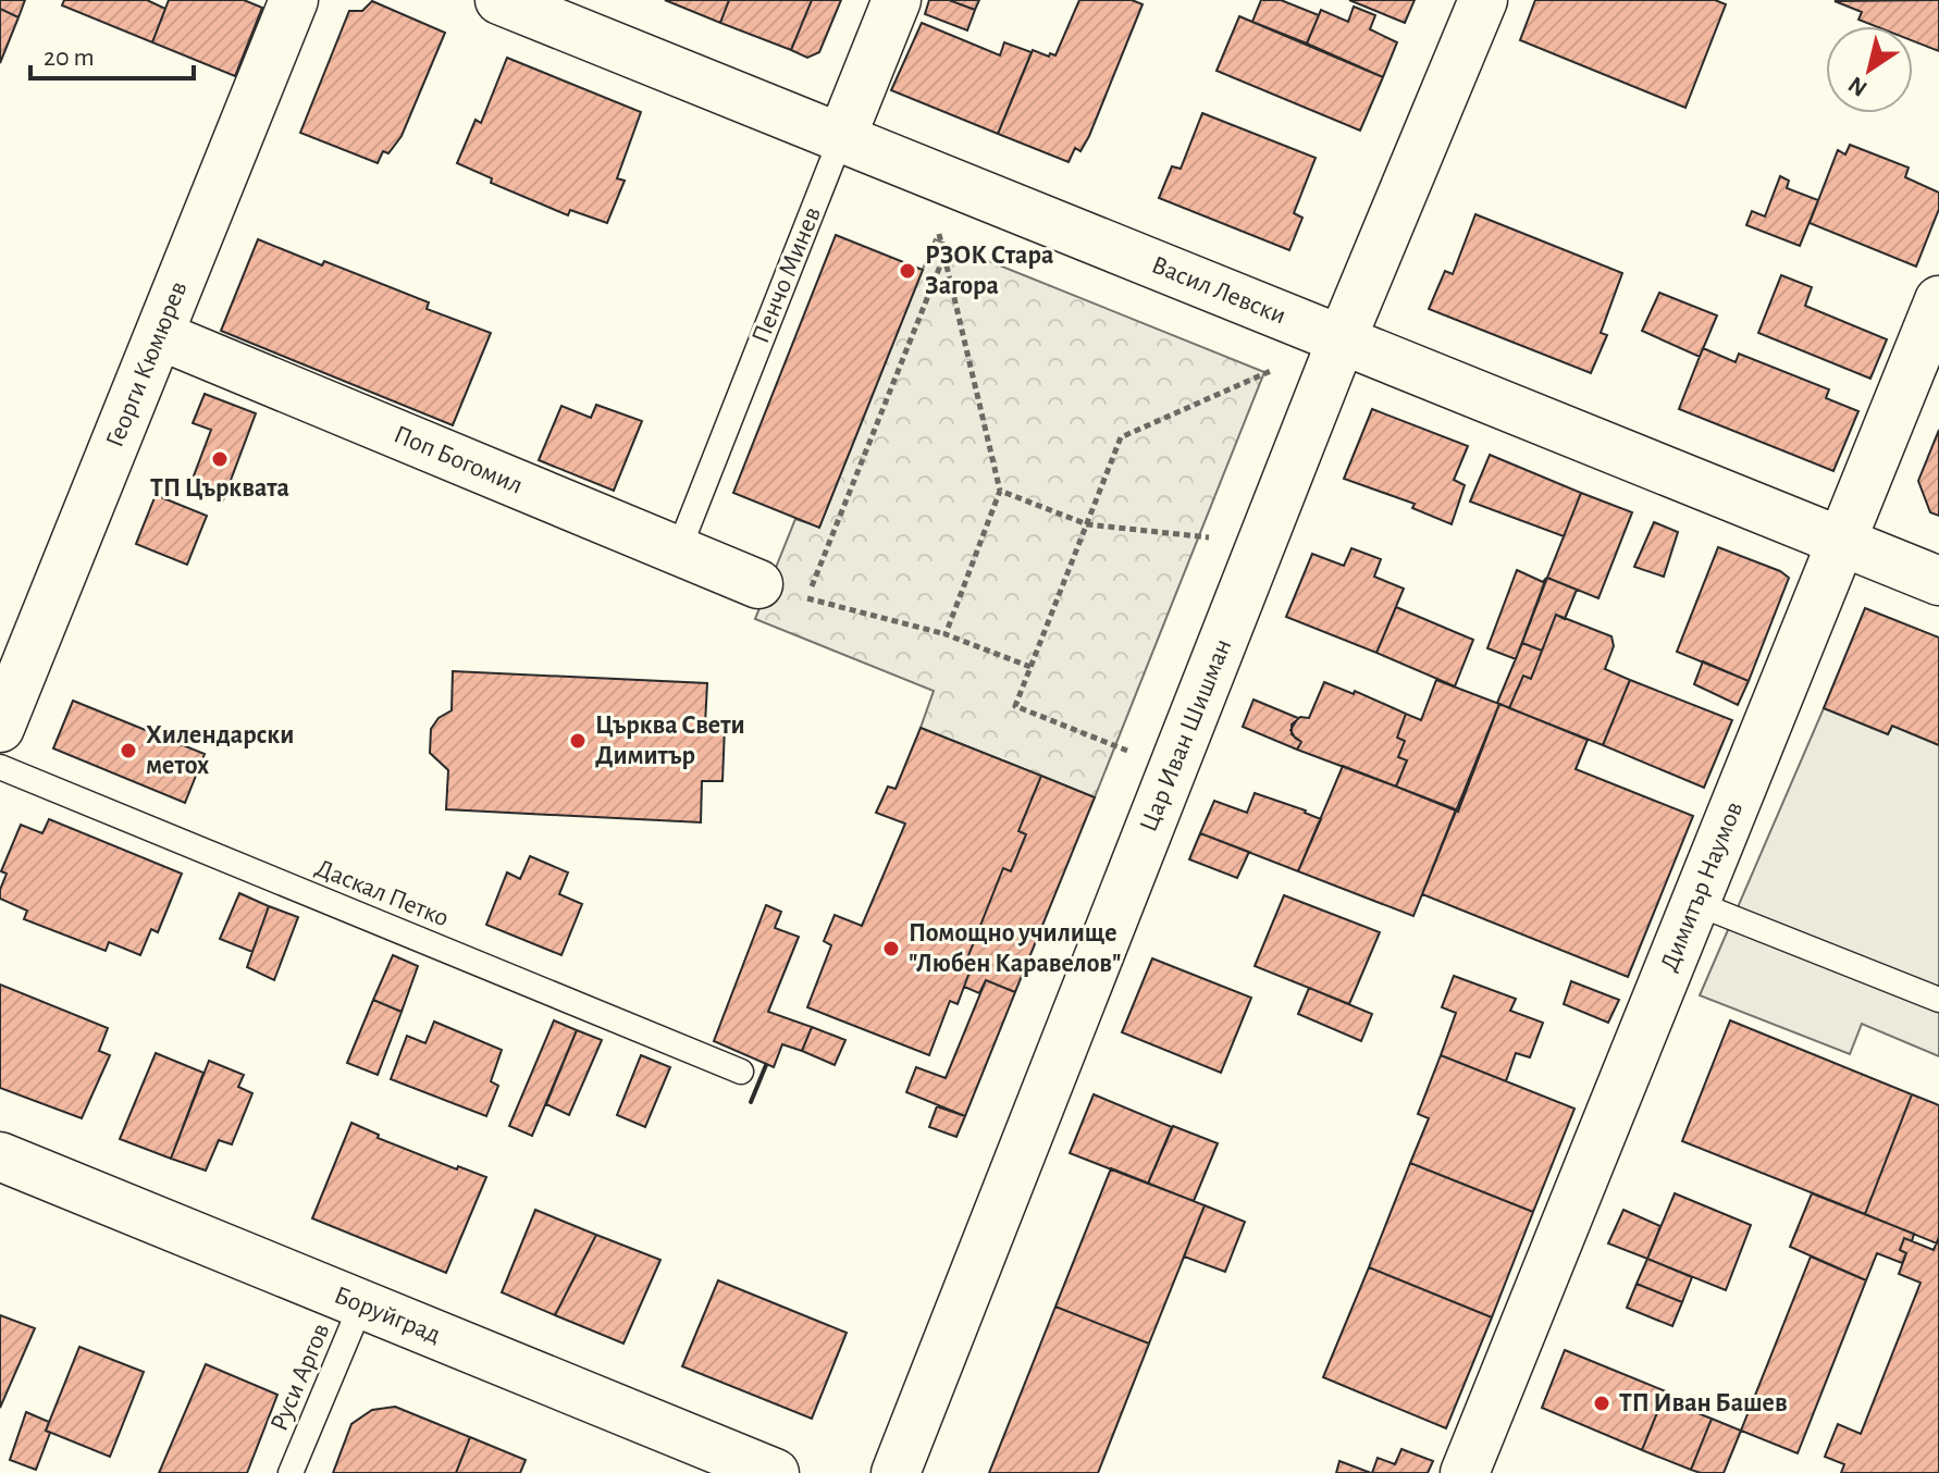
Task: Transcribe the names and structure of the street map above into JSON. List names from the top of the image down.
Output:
{
  "streets": {
    "street": [
      "Пенчо Минев",
      "Васил Левски",
      "Георги Кюмюрев",
      "Поп Богомил",
      "Цар Иван Шишман",
      "Димитър Наумов",
      "Боруйград"
    ],
    "lane": ["Даскал Петко", "Руси Аргов"]
  },
  "crossings": [
    ["Пенчо Минев", "Васил Левски"],
    ["Пенчо Минев", "Поп Богомил"],
    ["Васил Левски", "Цар Иван Шишман"],
    ["Васил Левски", "Димитър Наумов"],
    ["Георги Кюмюрев", "Поп Богомил"],
    ["Боруйград", "Руси Аргов"]
  ],
  "places": [
    "РЗОК Стара Загора",
    "ТП Църквата",
    "Църква Свети Димитър",
    "Хилендарски метох",
    "Помощно училище \"Любен Каравелов\"",
    "ТП Иван Башев"
  ],
  "scale_bar": "20 m",
  "north": "bottom left"
}
